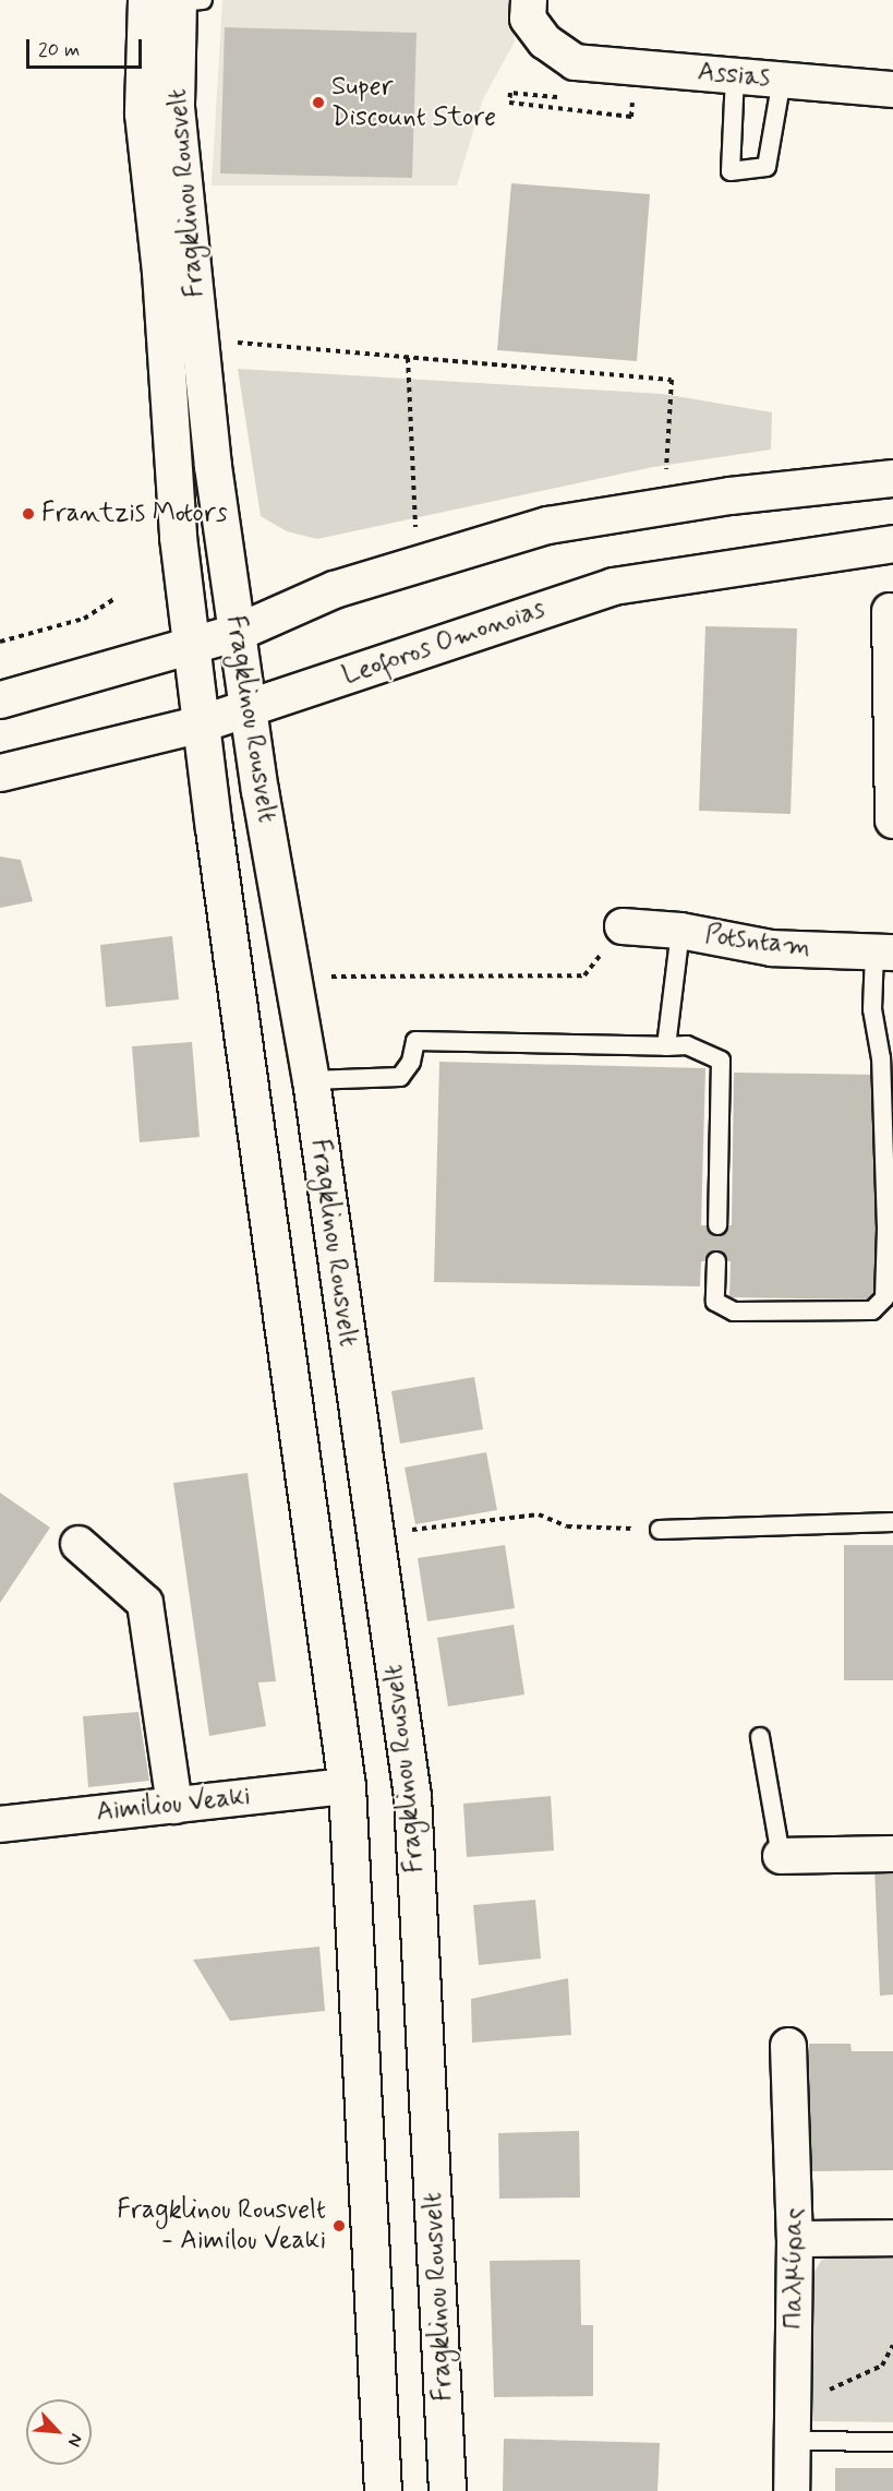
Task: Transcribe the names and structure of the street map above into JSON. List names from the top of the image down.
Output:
{
  "streets": {
    "main road": ["Fragklinou Rousvelt", "Leoforos Omonoias"],
    "street": [
      "Assias",
      "Potsntam",
      "Aimiliou Veaki",
      "Παλμύρας"
    ]
  },
  "crossings": [
    ["Fragklinou Rousvelt", "Leoforos Omonoias"],
    ["Fragklinou Rousvelt", "Aimiliou Veaki"]
  ],
  "places": ["Super Discount Store", "Frantzis Motors", "Fragklinou Rousvelt - Aimilou Veaki"],
  "scale_bar": "20 m",
  "north": "bottom right"
}
